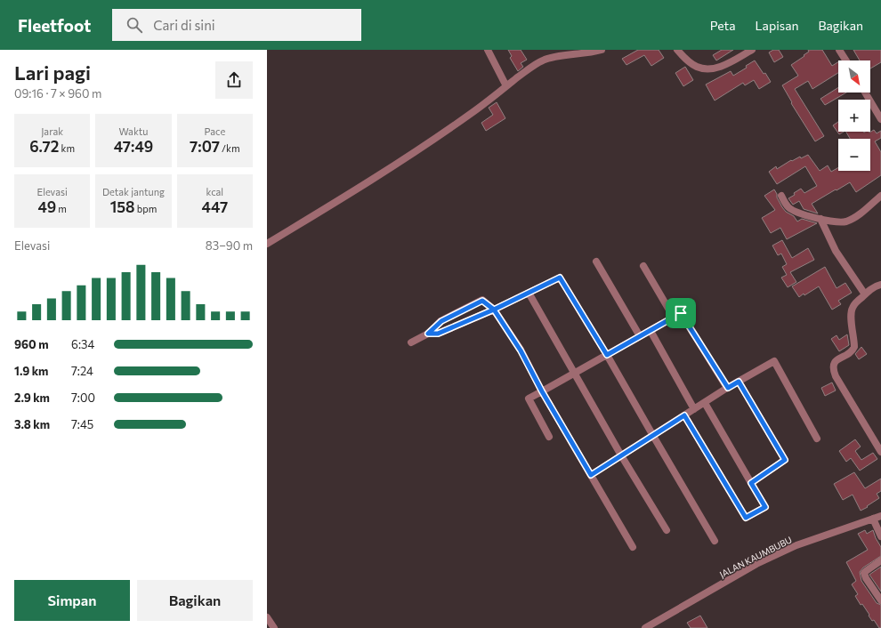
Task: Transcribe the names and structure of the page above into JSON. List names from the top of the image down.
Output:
{
  "streets": {
    "street": ["JALAN KAUMBUBU"]
  },
  "north": "bottom right",
  "page": {
    "header": "Fleetfoot",
    "search": "Cari di sini",
    "nav": ["Peta", "Lapisan", "Bagikan"],
    "heading": ["Lari pagi", "09:16 · 7 × 960 m"],
    "map_buttons": ["+", "−"],
    "stats": [
      ["Jarak", "6.72 km"],
      ["Waktu", "47:49"],
      ["Pace", "7:07 /km"],
      ["Elevasi", "49 m"],
      ["Detak jantung", "158 bpm"],
      ["kcal", "447"]
    ],
    "chart": ["Elevasi", "83–90 m"],
    "list": [
      {
        "name": "960 m",
        "note": "6:34"
      },
      {
        "name": "1.9 km",
        "note": "7:24"
      },
      {
        "name": "2.9 km",
        "note": "7:00"
      },
      {
        "name": "3.8 km",
        "note": "7:45"
      }
    ],
    "buttons": ["Simpan", "Bagikan"]
  }
}
